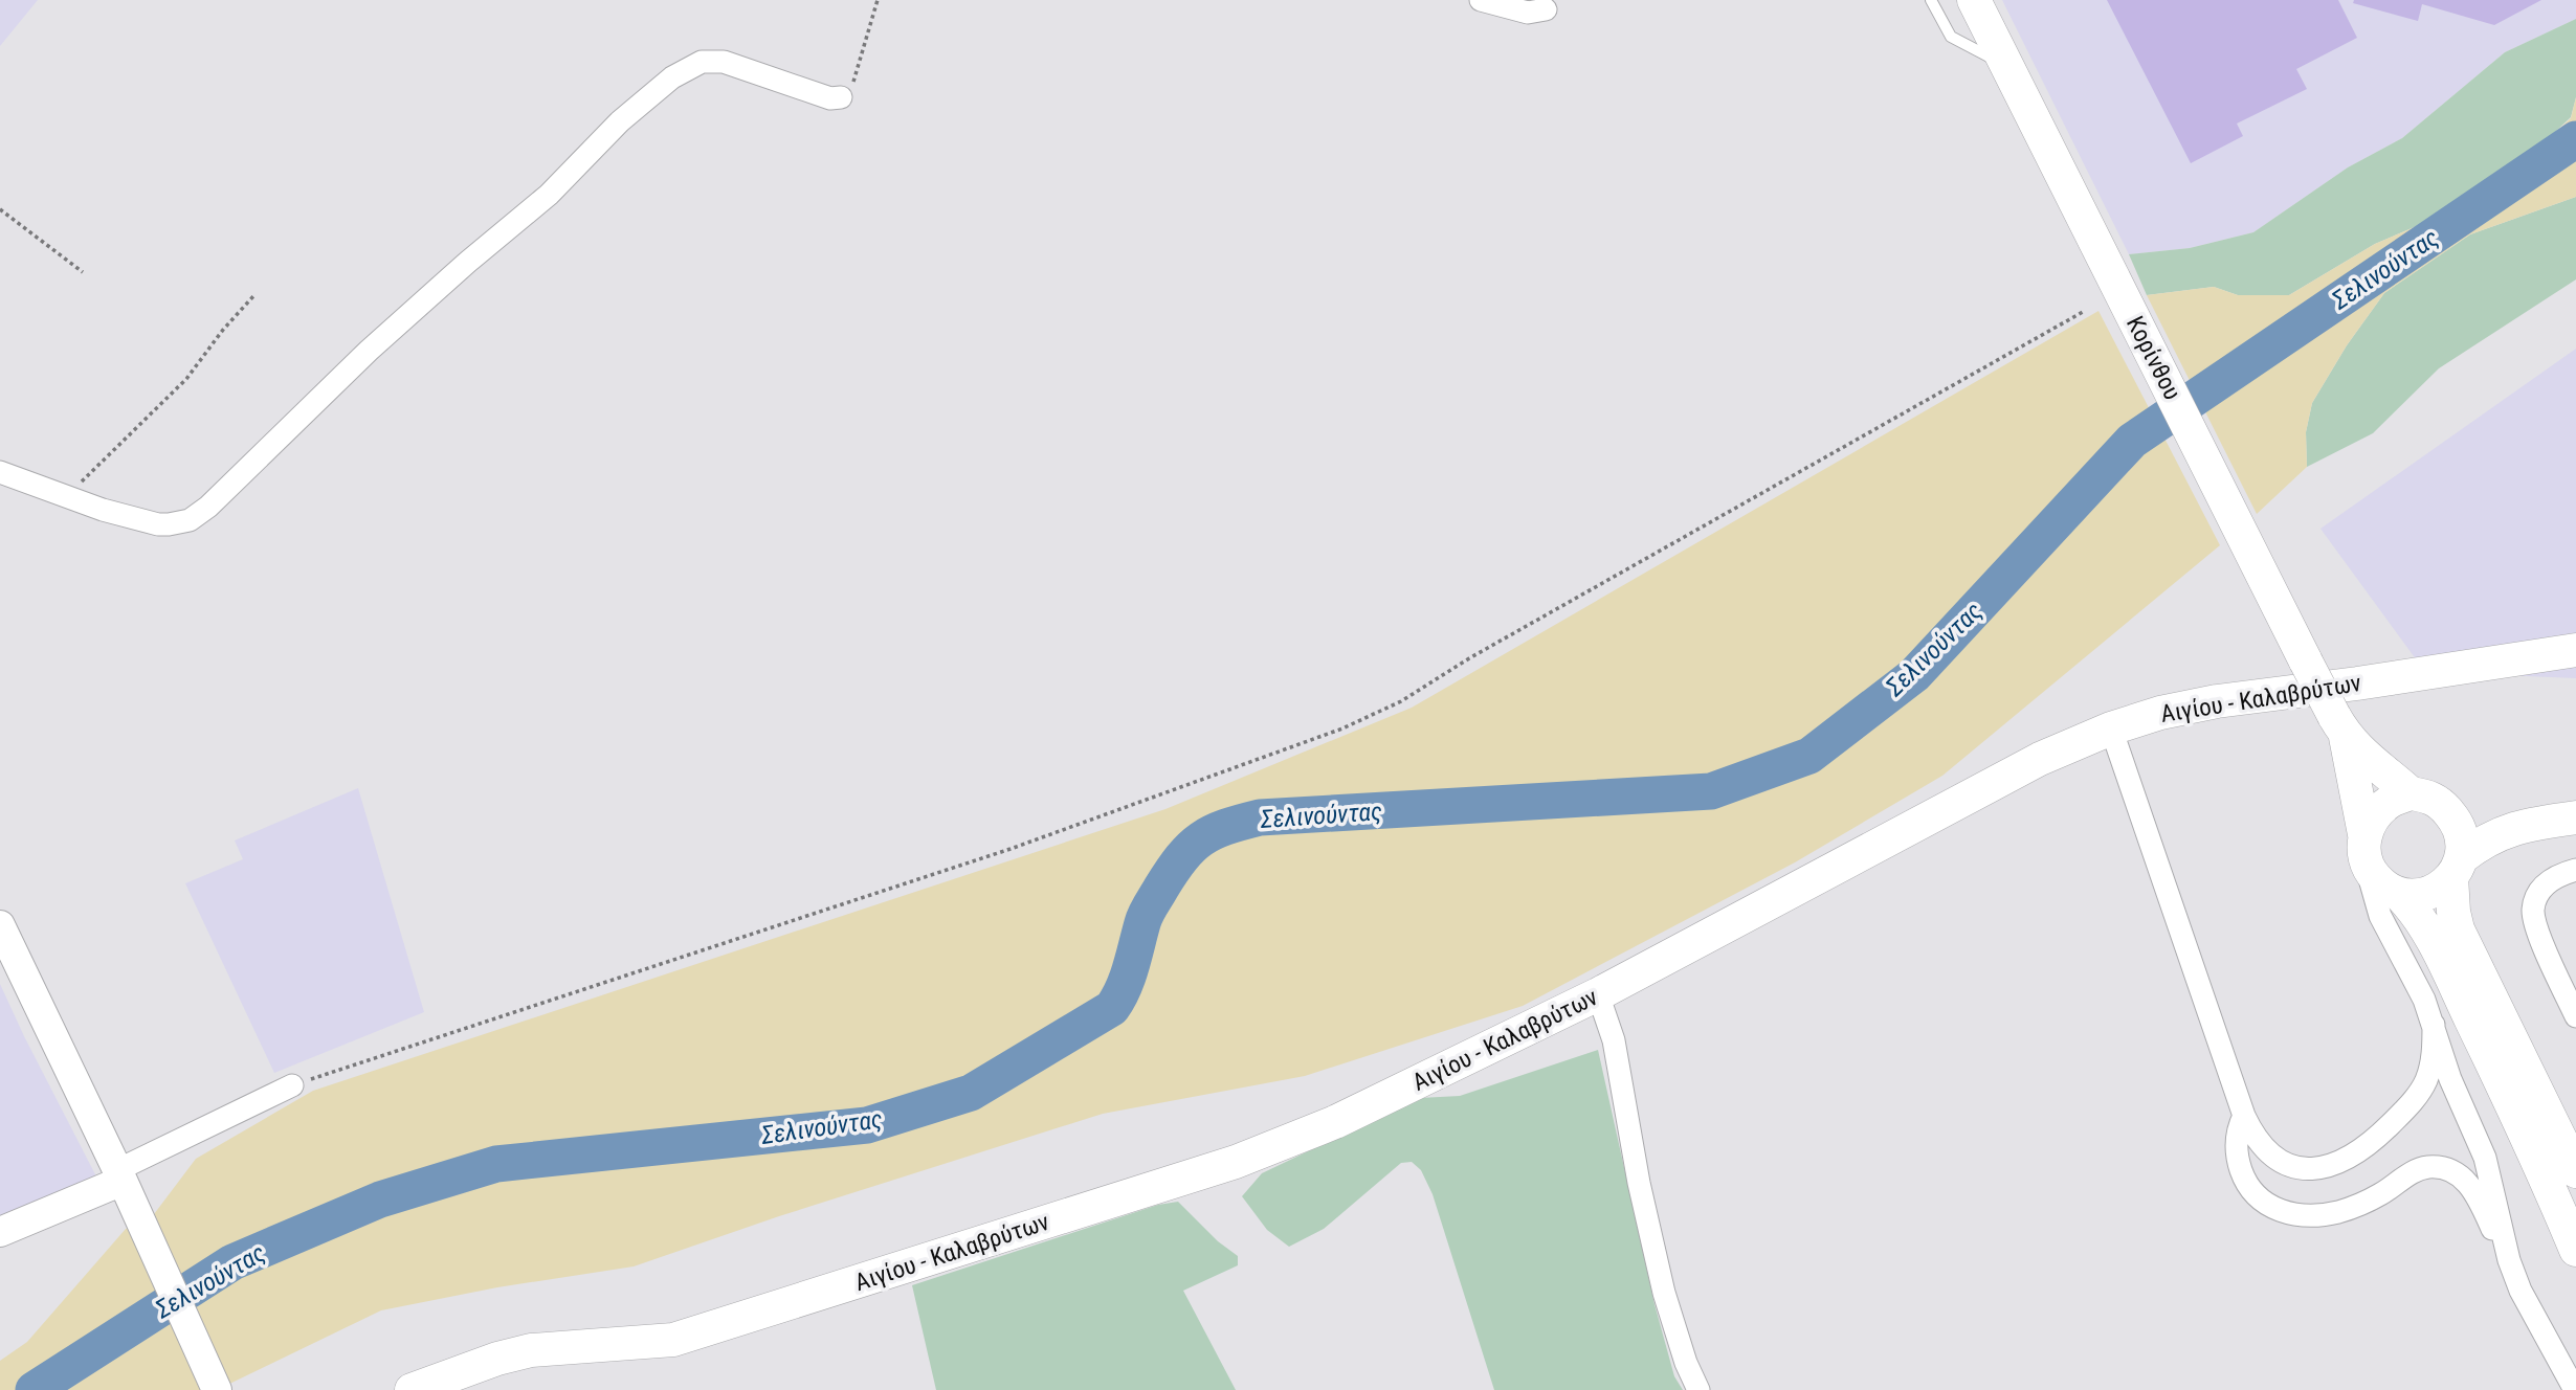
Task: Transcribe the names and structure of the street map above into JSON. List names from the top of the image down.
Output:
{
  "streets": {
    "main road": ["Κορίνθου", "Αιγίου - Καλαβρύτων"]
  },
  "water": ["Σελινούντας"]
}
